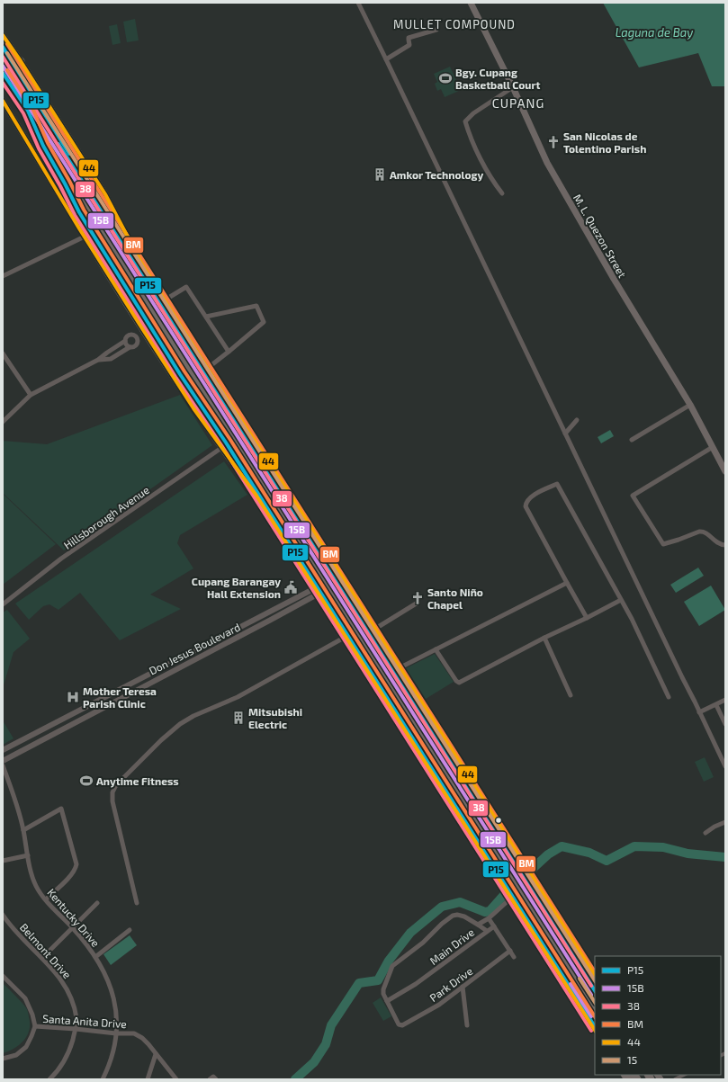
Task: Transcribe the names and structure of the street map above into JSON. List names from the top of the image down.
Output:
{
  "streets": {
    "main road": ["M. L. Quezon Street"],
    "street": [
      "Hillsborough Avenue",
      "Don Jesus Boulevard",
      "Kentucky Drive",
      "Main Drive",
      "Belmont Drive",
      "Park Drive",
      "Santa Anita Drive"
    ]
  },
  "crossings": [
    ["Kentucky Drive", "Santa Anita Drive"],
    ["Main Drive", "Park Drive"],
    ["Belmont Drive", "Santa Anita Drive"]
  ],
  "districts": ["MULLET COMPOUND", "CUPANG"],
  "water": ["Laguna de Bay"],
  "places": {
    "sports": ["Bgy. Cupang Basketball Court", "Anytime Fitness"],
    "church": ["San Nicolas de Tolentino Parish", "Santo Niño Chapel"],
    "building": ["Amkor Technology", "Mitsubishi Electric"],
    "public building": ["Cupang Barangay Hall Extension"],
    "hospital": ["Mother Teresa Parish Clinic"]
  },
  "lines": [
    "transit line 44",
    "transit line BM",
    "transit line P15",
    "transit line 15",
    "transit line 38",
    "transit line 15B"
  ],
  "legend": [
    "P15",
    "15B",
    "38",
    "BM",
    "44",
    "15"
  ]
}
